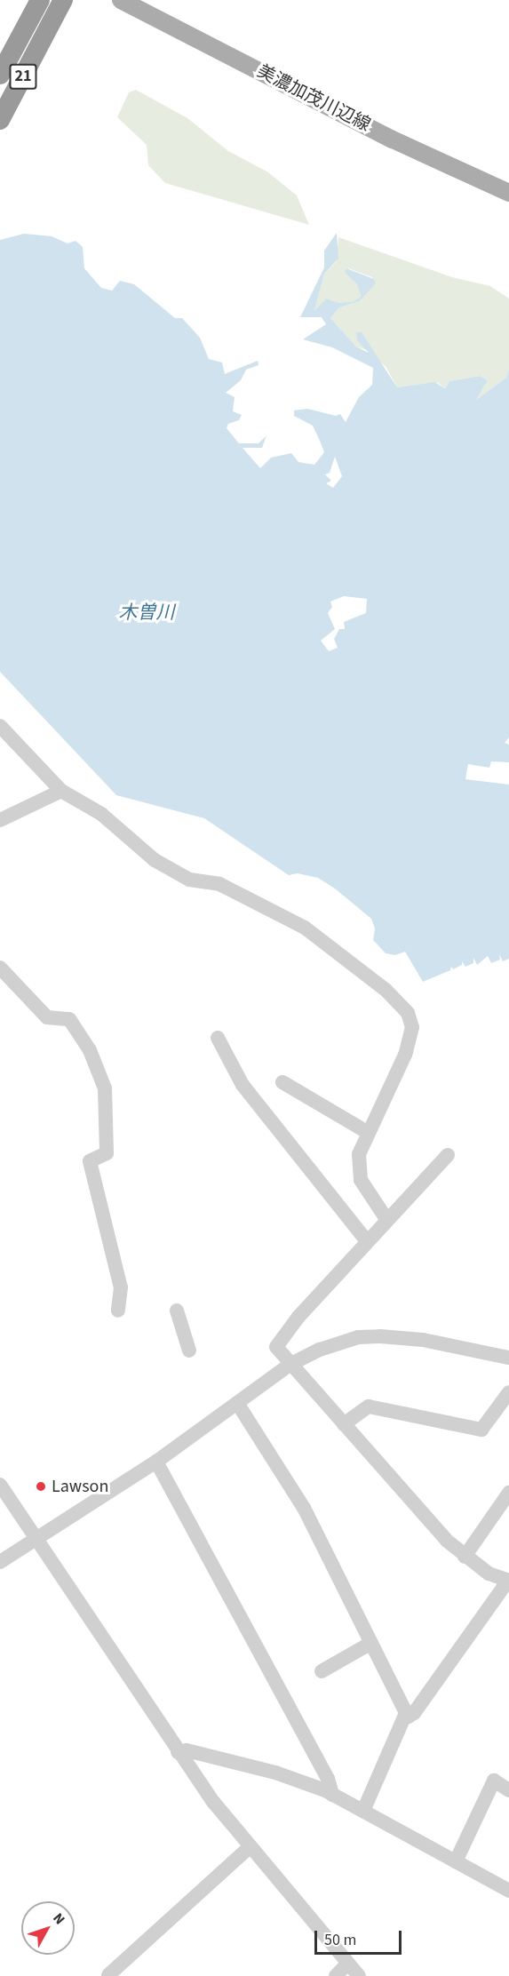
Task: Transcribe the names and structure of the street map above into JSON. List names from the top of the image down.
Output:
{
  "streets": {
    "highway": ["21"],
    "main road": ["美濃加茂川辺線"]
  },
  "water": ["木曽川"],
  "places": ["Lawson"],
  "scale_bar": "50 m",
  "north": "top right"
}
